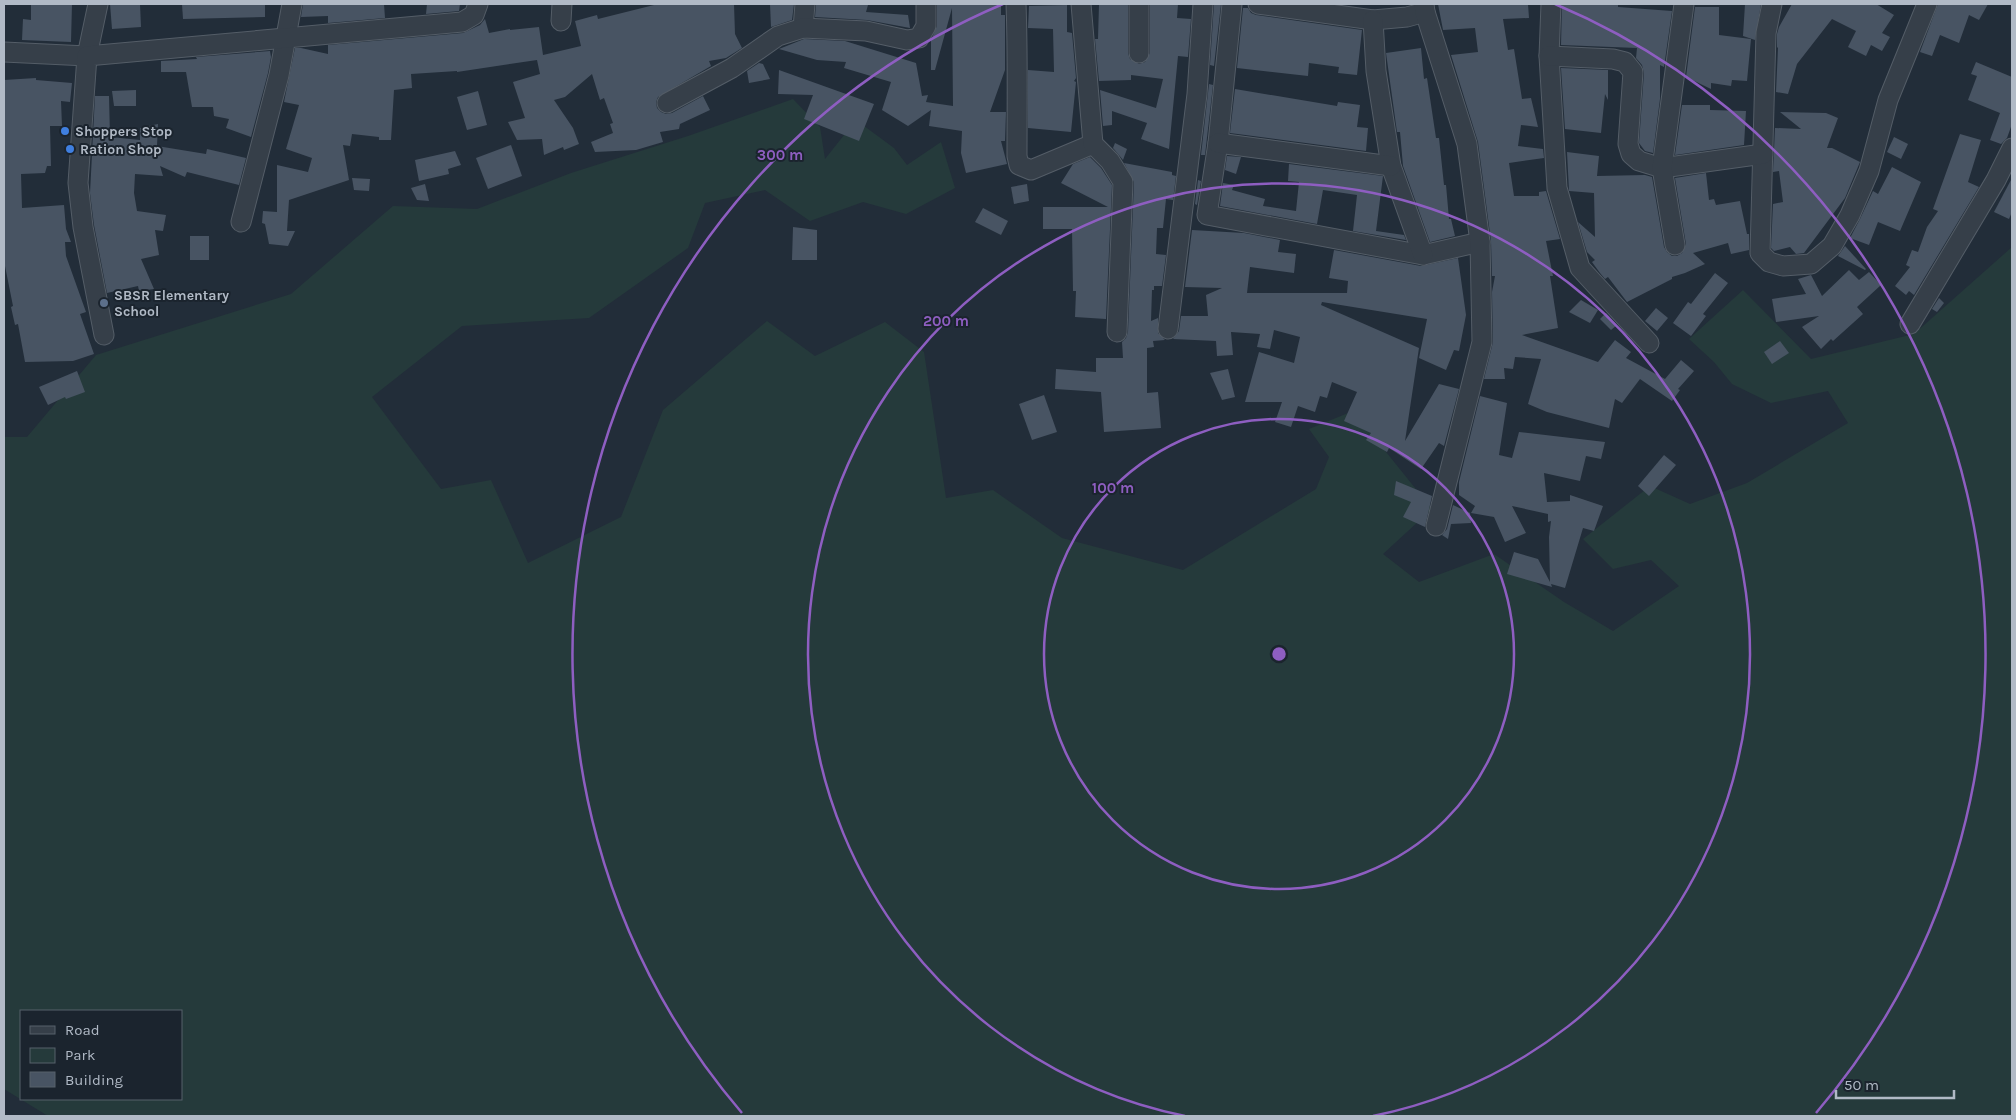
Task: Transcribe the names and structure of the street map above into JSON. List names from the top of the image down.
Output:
{
  "places": ["Shoppers Stop", "Ration Shop", "SBSR Elementary School"],
  "legend": ["Road", "Park", "Building"],
  "scale_bar": "50 m",
  "rings": ["300 m", "200 m", "100 m"]
}
